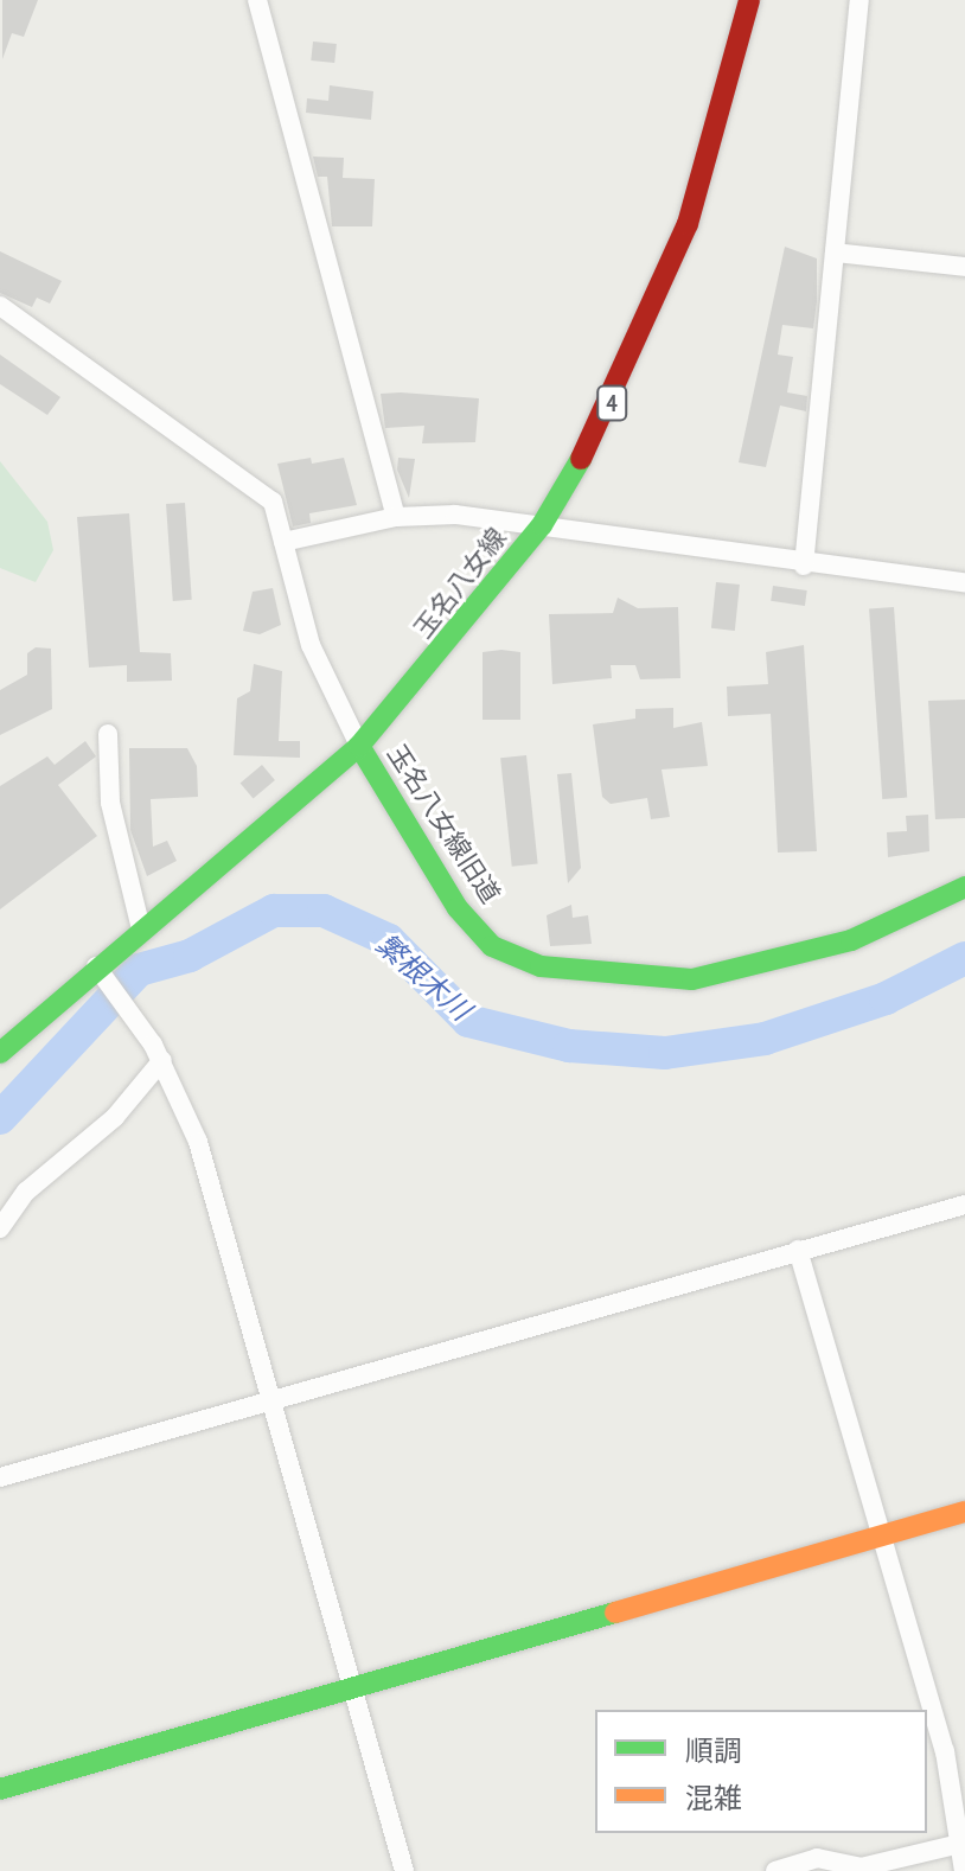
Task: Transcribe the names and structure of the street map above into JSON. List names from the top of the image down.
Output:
{
  "streets": {
    "street": ["4", "玉名八女線", "玉名八女線旧道"]
  },
  "crossings": [
    ["玉名八女線", "玉名八女線旧道"]
  ],
  "water": ["繁根木川"],
  "legend": ["順調", "混雑"]
}
